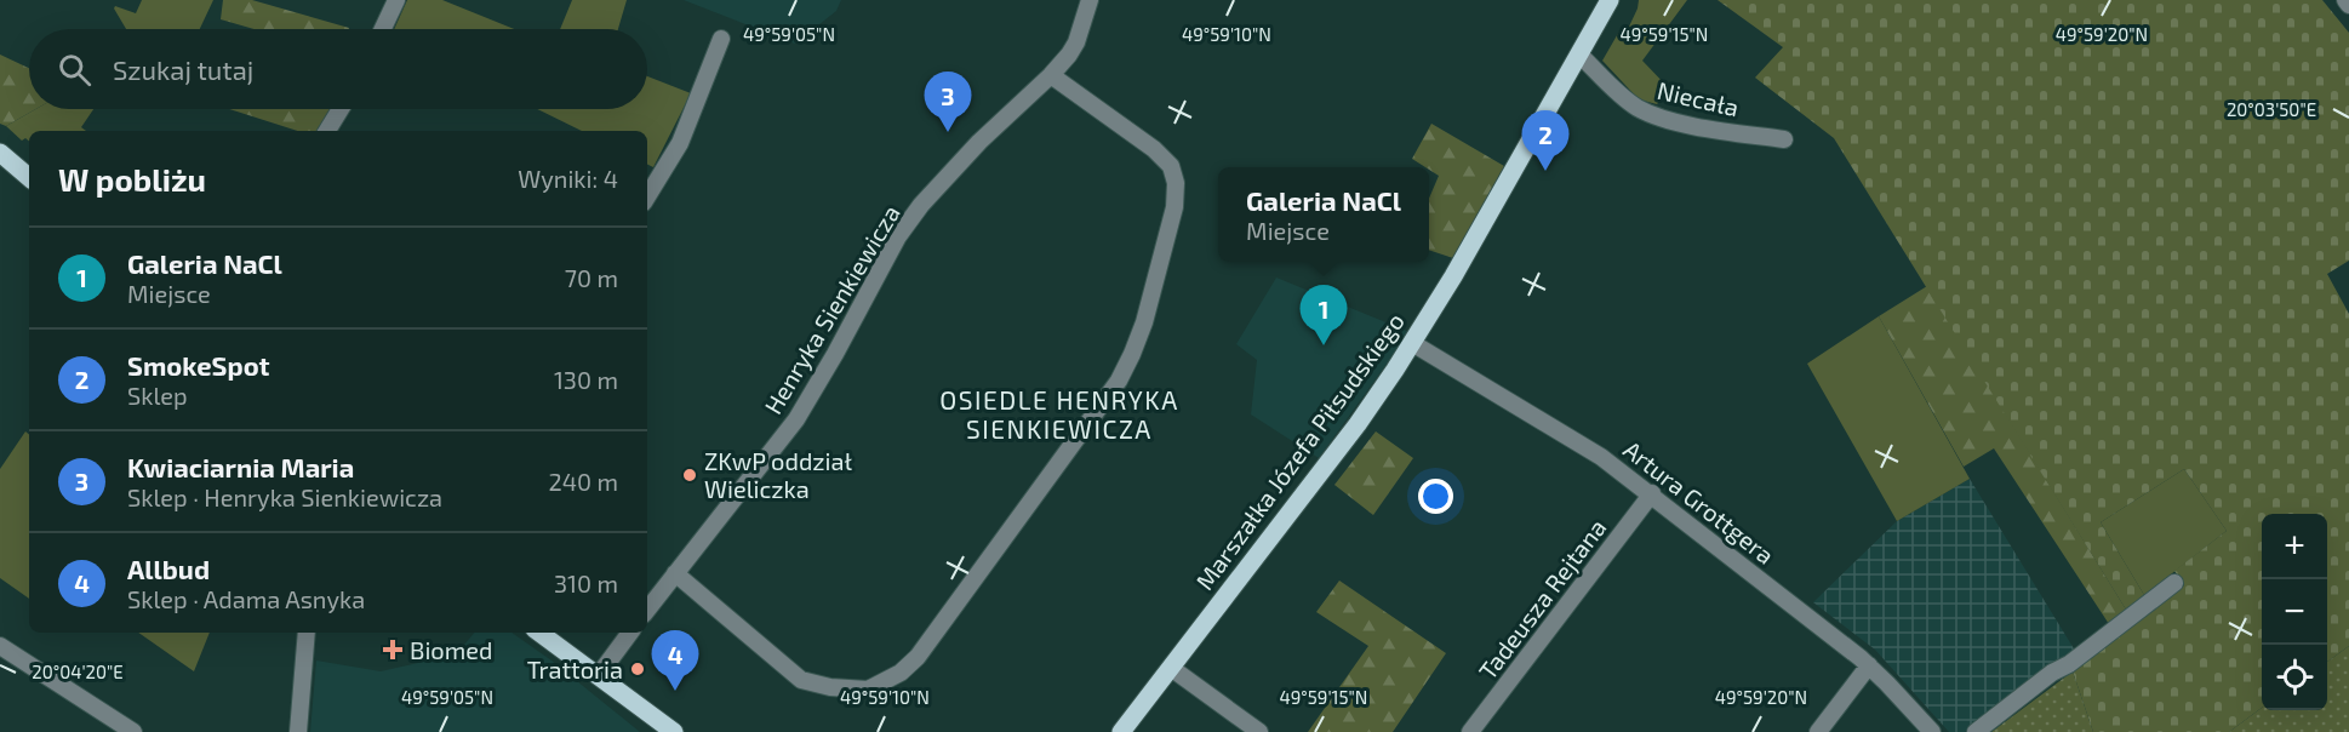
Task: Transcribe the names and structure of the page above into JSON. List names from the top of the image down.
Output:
{
  "streets": {
    "main road": ["Marszałka Józefa Piłsudskiego"],
    "street": [
      "Niecała",
      "Henryka Sienkiewicza",
      "Artura Grottgera",
      "Tadeusza Rejtana"
    ]
  },
  "crossings": [
    ["Niecała", "Marszałka Józefa Piłsudskiego"],
    ["Marszałka Józefa Piłsudskiego", "Artura Grottgera"],
    ["Artura Grottgera", "Tadeusza Rejtana"]
  ],
  "districts": ["OSIEDLE HENRYKA SIENKIEWICZA"],
  "places": {
    "other": ["ZKwP oddział Wieliczka", "Trattoria"],
    "health": ["Biomed"]
  },
  "page": {
    "search": "Szukaj tutaj",
    "pins": [
      "3",
      "2",
      "1",
      "4"
    ],
    "heading": ["W pobliżu", "Wyniki: 4"],
    "popup": ["Galeria NaCl", "Miejsce"],
    "list": [
      {
        "mark": "1",
        "name": "Galeria NaCl",
        "note": "Miejsce",
        "value": "70 m"
      },
      {
        "mark": "2",
        "name": "SmokeSpot",
        "note": "Sklep",
        "value": "130 m"
      },
      {
        "mark": "3",
        "name": "Kwiaciarnia Maria",
        "note": "Sklep · Henryka Sienkiewicza",
        "value": "240 m"
      },
      {
        "mark": "4",
        "name": "Allbud",
        "note": "Sklep · Adama Asnyka",
        "value": "310 m"
      }
    ],
    "map_buttons": ["+", "−"]
  },
  "coordinates": [
    "49°59'20\"N",
    "49°59'05\"N",
    "49°59'10\"N",
    "49°59'15\"N",
    "20°03'50\"E",
    "20°04'20\"E"
  ]
}
